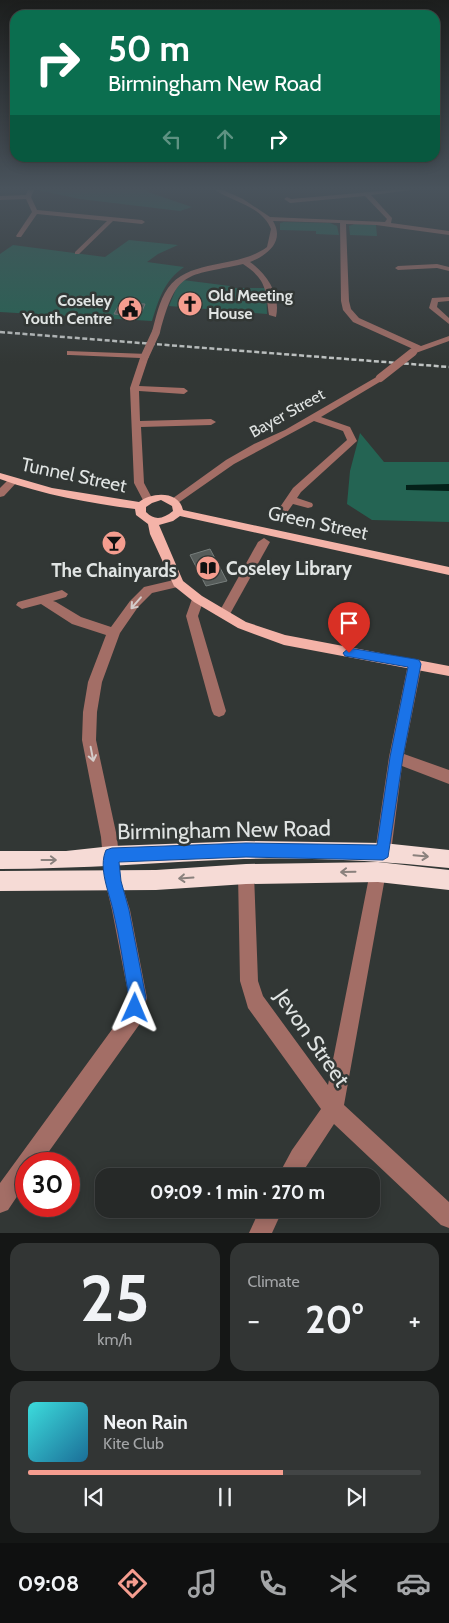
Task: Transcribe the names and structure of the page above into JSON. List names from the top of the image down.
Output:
{
  "streets": {
    "highway": ["Birmingham New Road"],
    "main road": ["Tunnel Street", "Green Street"],
    "street": ["Bayer Street", "Jevon Street"]
  },
  "crossings": [
    ["Bayer Street", "Tunnel Street"],
    ["Bayer Street", "Green Street"],
    ["Tunnel Street", "Green Street"]
  ],
  "places": {
    "church": ["Old Meeting House"],
    "public building": ["Coseley Youth Centre"],
    "bar": ["The Chainyards"],
    "library": ["Coseley Library"]
  },
  "page": {
    "turn": ["50 m", "Birmingham New Road"],
    "limit": "30",
    "trip": "09:09 · 1 min · 270 m",
    "tile": [
      ["25", "km/h"],
      "Climate"
    ],
    "heat": ["−", "20°", "+"],
    "song": ["Neon Rain", "Kite Club"],
    "tabs": "09:08"
  }
}
